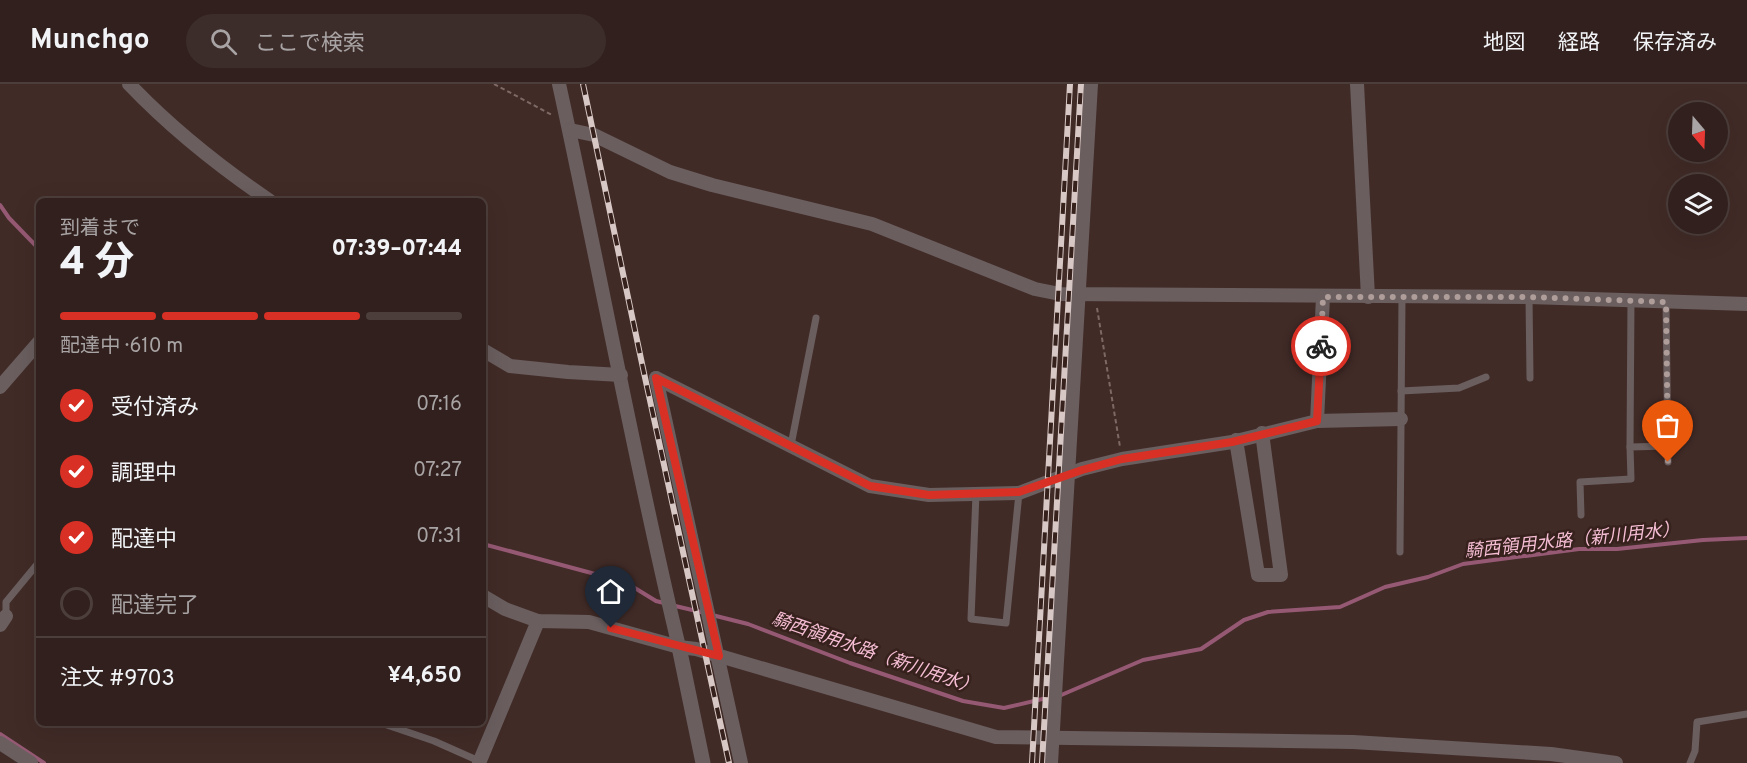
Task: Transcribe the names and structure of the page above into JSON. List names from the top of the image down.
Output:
{
  "water": ["騎西領用水路（新川用水）"],
  "north": "bottom",
  "page": {
    "header": "Munchgo",
    "search": "ここで検索",
    "nav": ["地図", "経路", "保存済み"],
    "heading": ["4 分", "到着まで", "07:39–07:44"],
    "panel": ["注文 #9703", "¥4,650"],
    "bar": "配達中 · 610 m",
    "list": [
      ["受付済み", "07:16"],
      ["調理中", "07:27"],
      ["配達中", "07:31"],
      "配達完了"
    ]
  }
}
